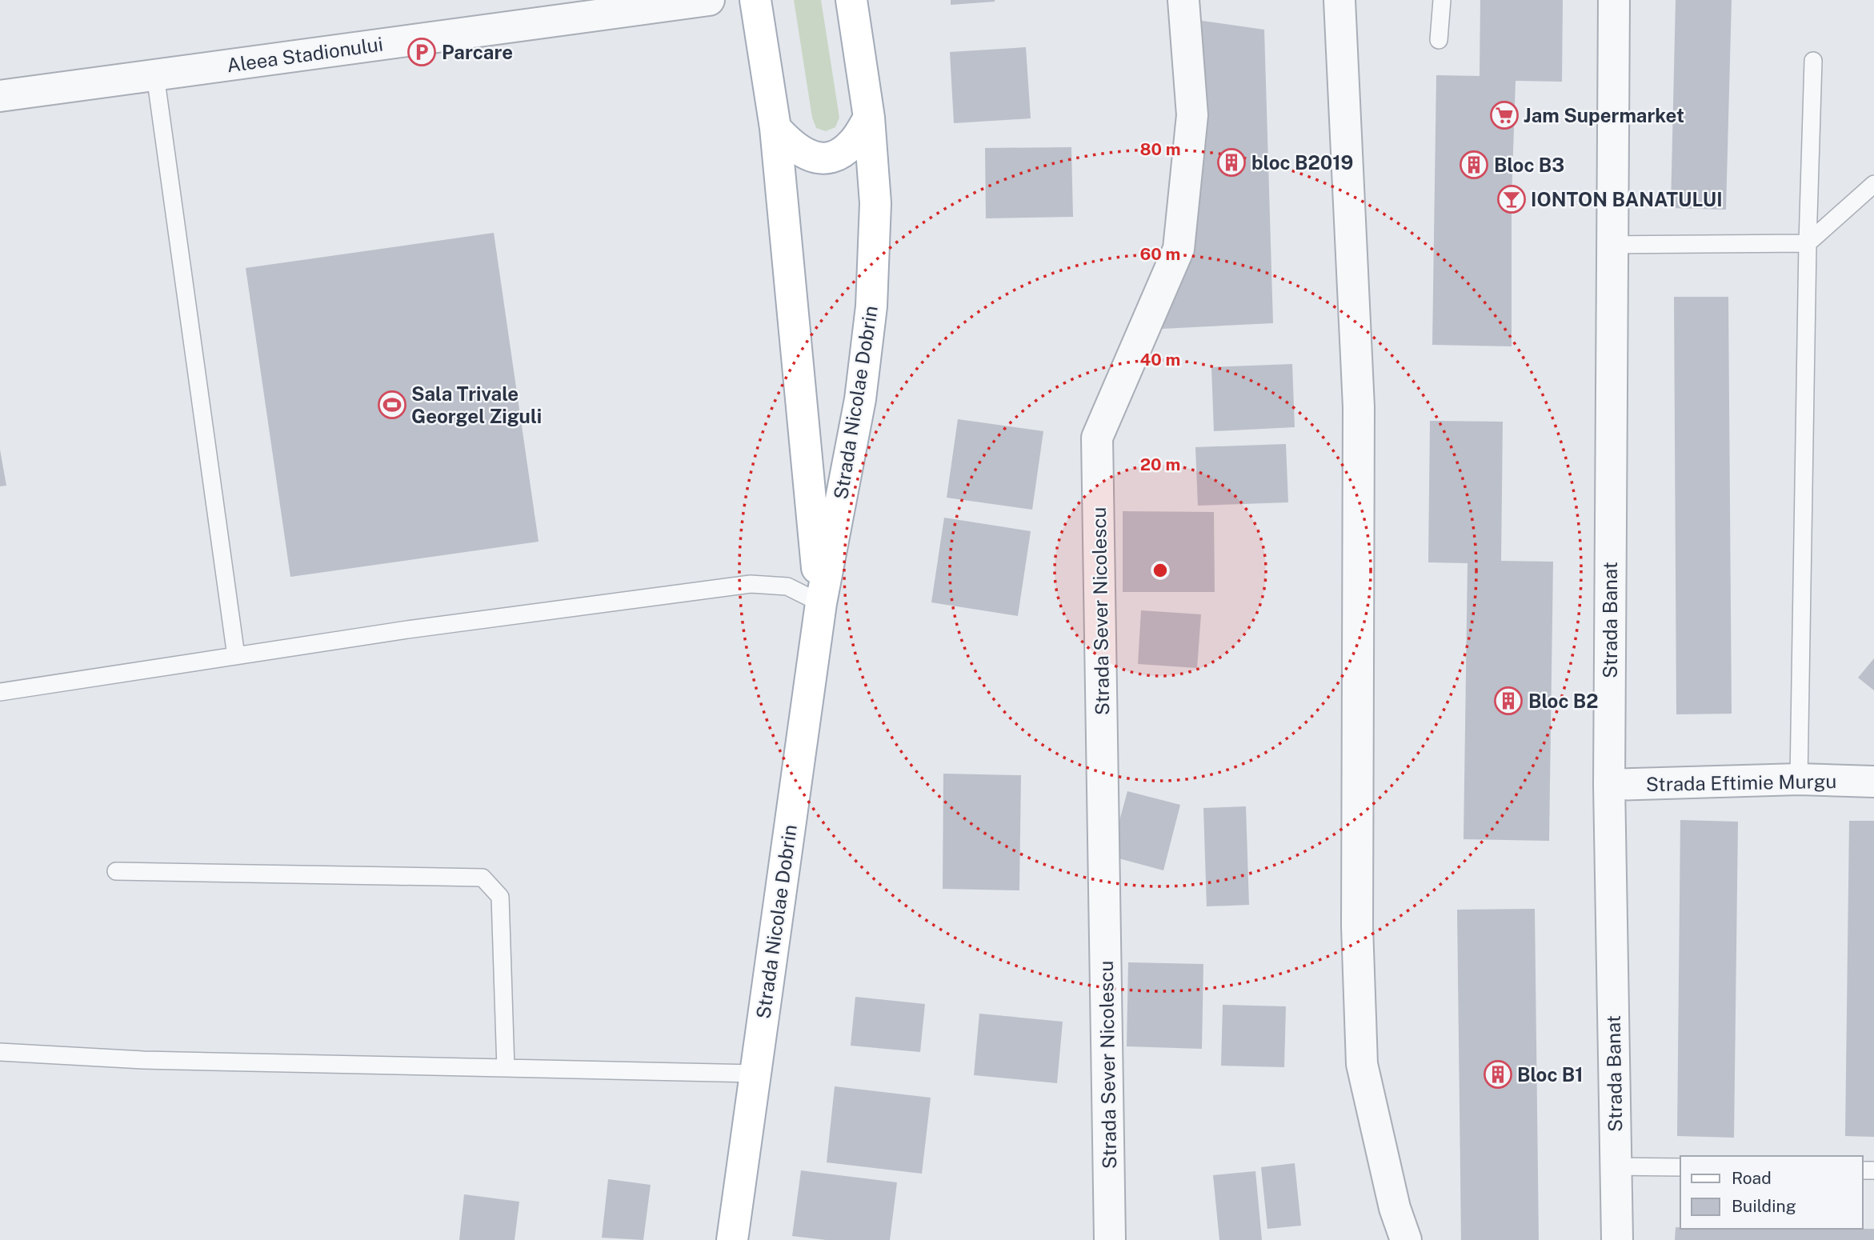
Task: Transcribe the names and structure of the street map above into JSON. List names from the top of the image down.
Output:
{
  "streets": {
    "main road": ["Strada Nicolae Dobrin"],
    "street": [
      "Aleea Stadionului",
      "Strada Sever Nicolescu",
      "Strada Banat",
      "Strada Eftimie Murgu"
    ]
  },
  "crossings": [
    ["Strada Banat", "Strada Eftimie Murgu"]
  ],
  "places": {
    "parking": ["Parcare"],
    "supermarket": ["Jam Supermarket"],
    "building": [
      "bloc B2019",
      "Bloc B3",
      "Bloc B2",
      "Bloc B1"
    ],
    "bar": ["IONTON BANATULUI"],
    "sports": ["Sala Trivale Georgel Ziguli"]
  },
  "legend": ["Road", "Building"],
  "rings": [
    "80 m",
    "60 m",
    "40 m",
    "20 m"
  ]
}
